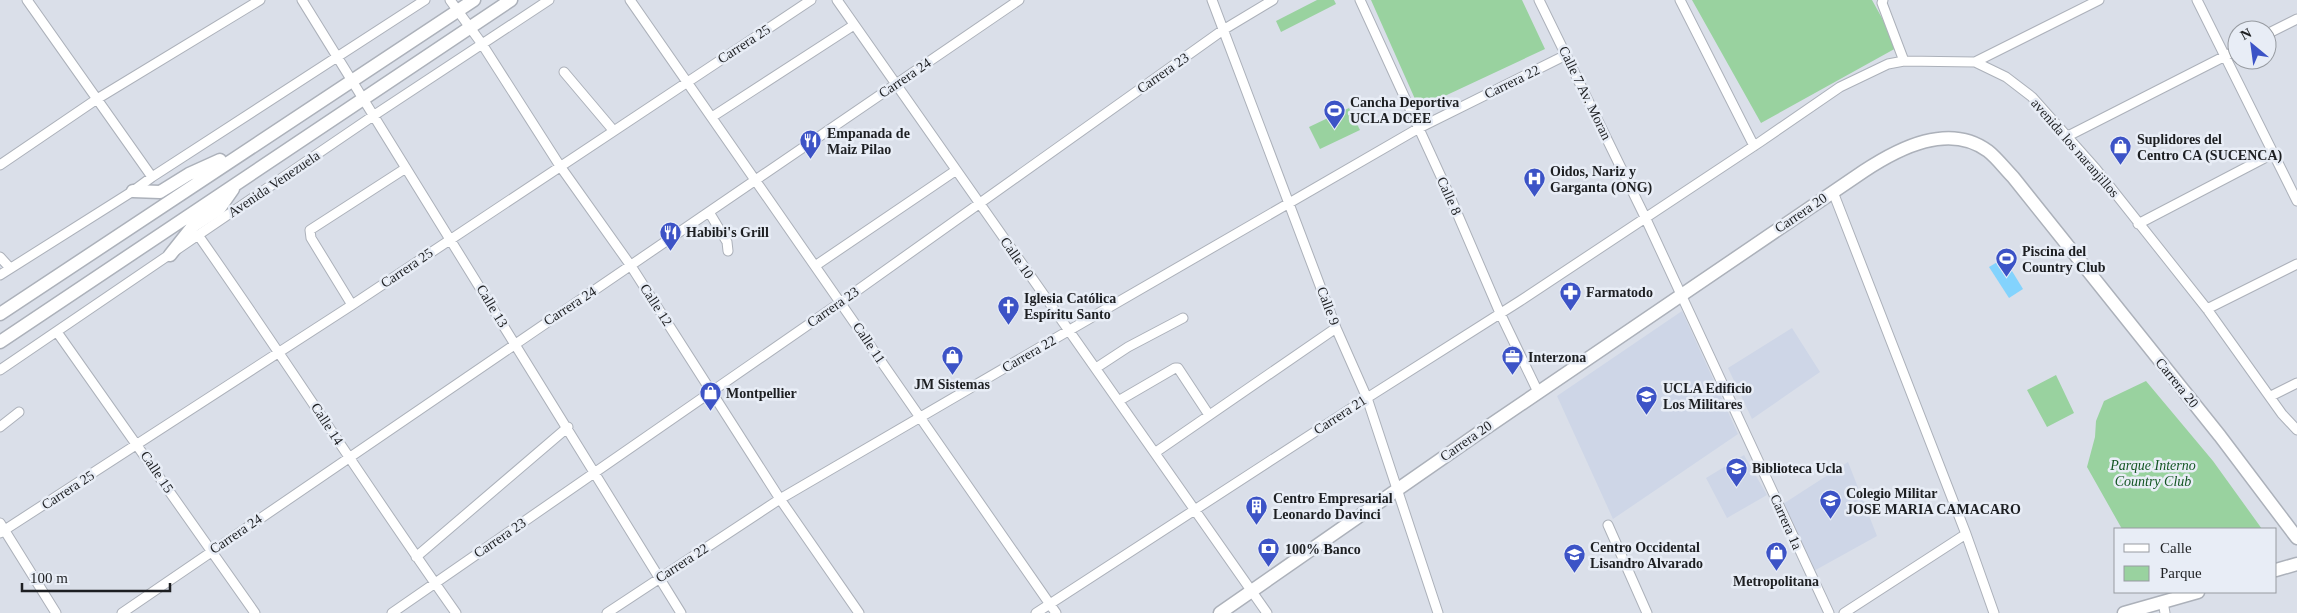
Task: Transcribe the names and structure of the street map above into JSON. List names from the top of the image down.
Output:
{
  "streets": {
    "street": [
      "Carrera 25",
      "Carrera 23",
      "Carrera 24",
      "Carrera 22",
      "Calle 7 Av. Moran",
      "avenida los naranjillos",
      "Avenida Venezuela",
      "Calle 8",
      "Carrera 20",
      "Calle 10",
      "Calle 12",
      "Calle 13",
      "Calle 9",
      "Calle 11",
      "Carrera 21",
      "Calle 14",
      "Calle 15",
      "Carrera 1a"
    ]
  },
  "crossings": [
    ["Carrera 25", "Calle 12"],
    ["Carrera 25", "Calle 13"],
    ["Carrera 25", "Calle 11"],
    ["Carrera 25", "Calle 14"],
    ["Carrera 25", "Calle 15"],
    ["Carrera 23", "Calle 10"],
    ["Carrera 23", "Calle 12"],
    ["Carrera 23", "Calle 13"],
    ["Carrera 23", "Calle 9"],
    ["Carrera 23", "Calle 11"],
    ["Carrera 23", "Calle 14"],
    ["Carrera 24", "Calle 10"],
    ["Carrera 24", "Calle 12"],
    ["Carrera 24", "Calle 13"],
    ["Carrera 24", "Calle 11"],
    ["Carrera 24", "Calle 14"],
    ["Carrera 24", "Calle 15"],
    ["Carrera 22", "Calle 7 Av. Moran"],
    ["Carrera 22", "Calle 8"],
    ["Carrera 22", "Calle 10"],
    ["Carrera 22", "Calle 12"],
    ["Carrera 22", "Calle 13"],
    ["Carrera 22", "Calle 9"],
    ["Carrera 22", "Calle 11"],
    ["Calle 7 Av. Moran", "avenida los naranjillos"],
    ["Calle 7 Av. Moran", "Carrera 20"],
    ["Calle 7 Av. Moran", "Carrera 21"],
    ["Calle 7 Av. Moran", "Carrera 1a"],
    ["avenida los naranjillos", "Carrera 21"],
    ["Avenida Venezuela", "Calle 12"],
    ["Avenida Venezuela", "Calle 13"],
    ["Avenida Venezuela", "Calle 14"],
    ["Avenida Venezuela", "Calle 15"],
    ["Calle 8", "Carrera 20"],
    ["Calle 8", "Carrera 21"],
    ["Carrera 20", "Calle 10"],
    ["Carrera 20", "Calle 9"],
    ["Carrera 20", "Carrera 1a"],
    ["Calle 10", "Carrera 21"],
    ["Calle 9", "Carrera 21"],
    ["Calle 11", "Carrera 21"]
  ],
  "parks": ["Parque Interno Country Club"],
  "places": {
    "sports": ["Cancha Deportiva UCLA DCEE", "Piscina del Country Club"],
    "restaurant": ["Empanada de Maiz Pilao", "Habibi's Grill"],
    "shop": [
      "Suplidores del Centro CA (SUCENCA)",
      "JM Sistemas",
      "Montpellier",
      "Metropolitana"
    ],
    "hospital": ["Oidos, Nariz y Garganta (ONG)"],
    "pharmacy": ["Farmatodo"],
    "church": ["Iglesia Católica Espíritu Santo"],
    "office": ["Interzona"],
    "school or university": [
      "UCLA Edificio Los Militares",
      "Biblioteca Ucla",
      "Colegio Militar JOSE MARIA CAMACARO",
      "Centro Occidental Lisandro Alvarado"
    ],
    "building": ["Centro Empresarial Leonardo Davinci"],
    "bank": ["100% Banco"]
  },
  "legend": ["Calle", "Parque"],
  "scale_bar": "100 m",
  "north": "top left"
}
